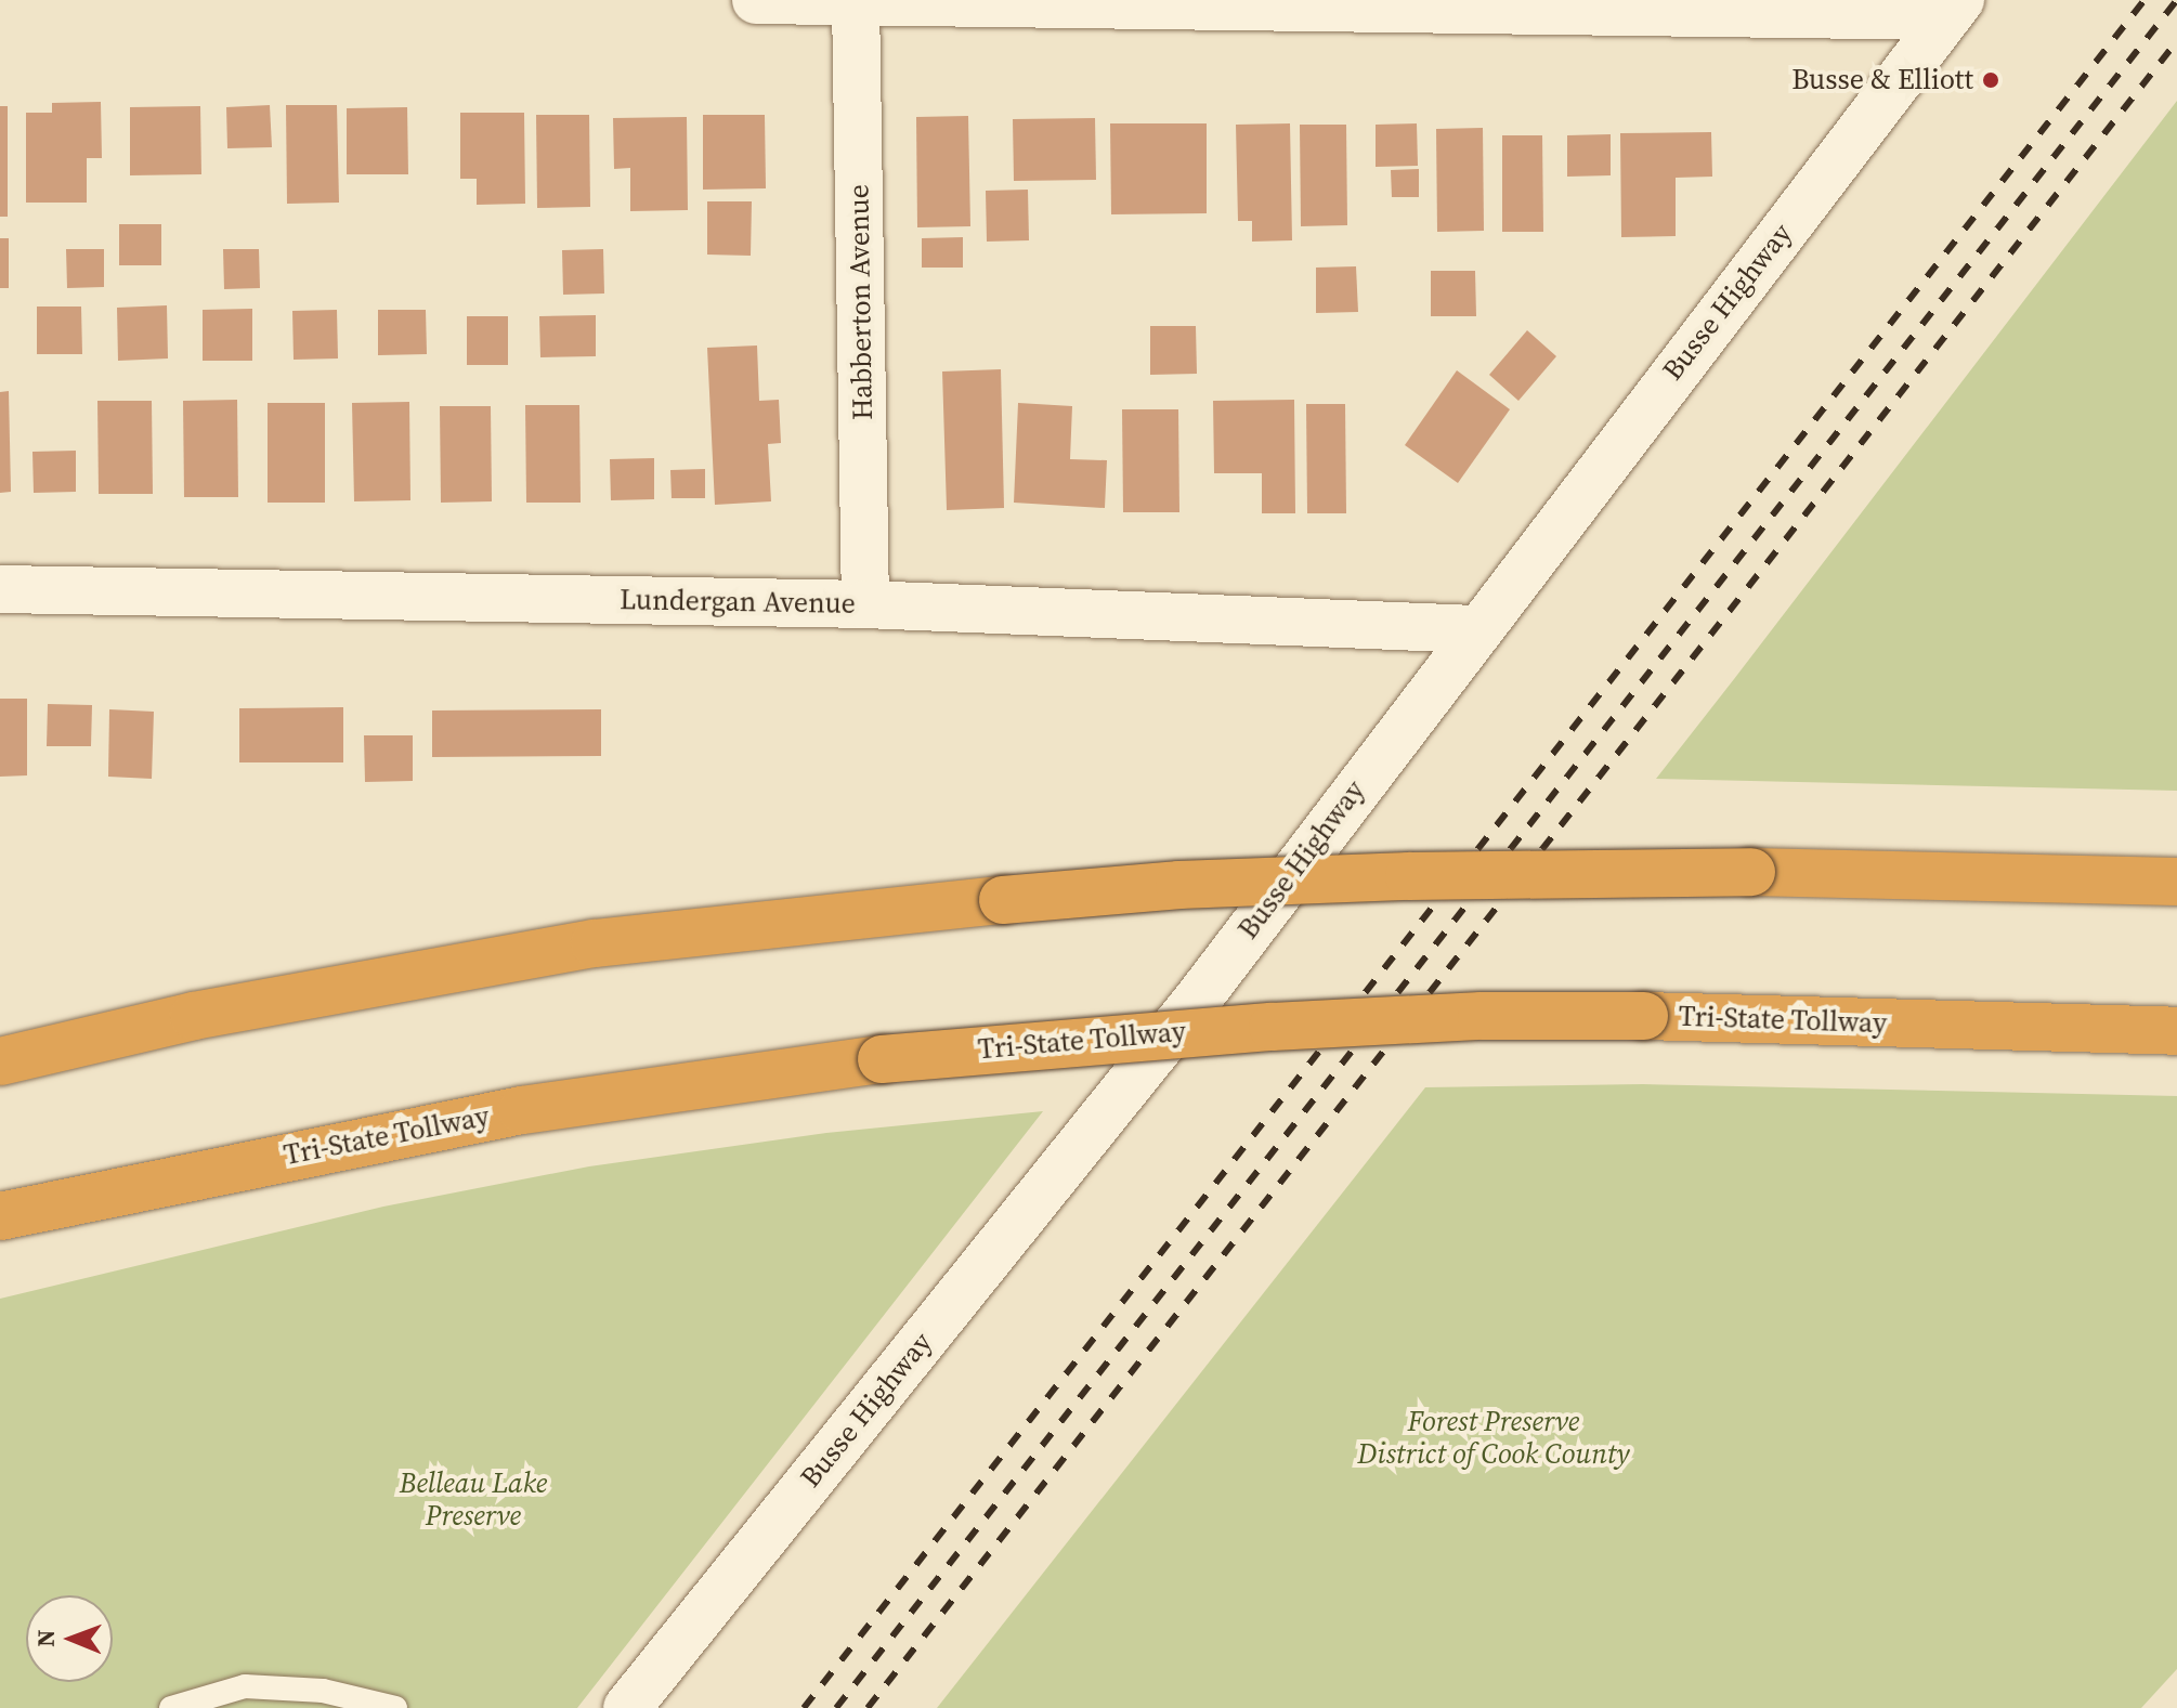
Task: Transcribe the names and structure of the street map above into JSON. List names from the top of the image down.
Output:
{
  "streets": {
    "highway": ["Tri-State Tollway"],
    "street": ["Habberton Avenue", "Busse Highway", "Lundergan Avenue"]
  },
  "crossings": [
    ["Habberton Avenue", "Lundergan Avenue"],
    ["Busse Highway", "Lundergan Avenue"]
  ],
  "parks": ["Forest Preserve District of Cook County", "Belleau Lake Preserve"],
  "places": ["Busse & Elliott"],
  "north": "left"
}
